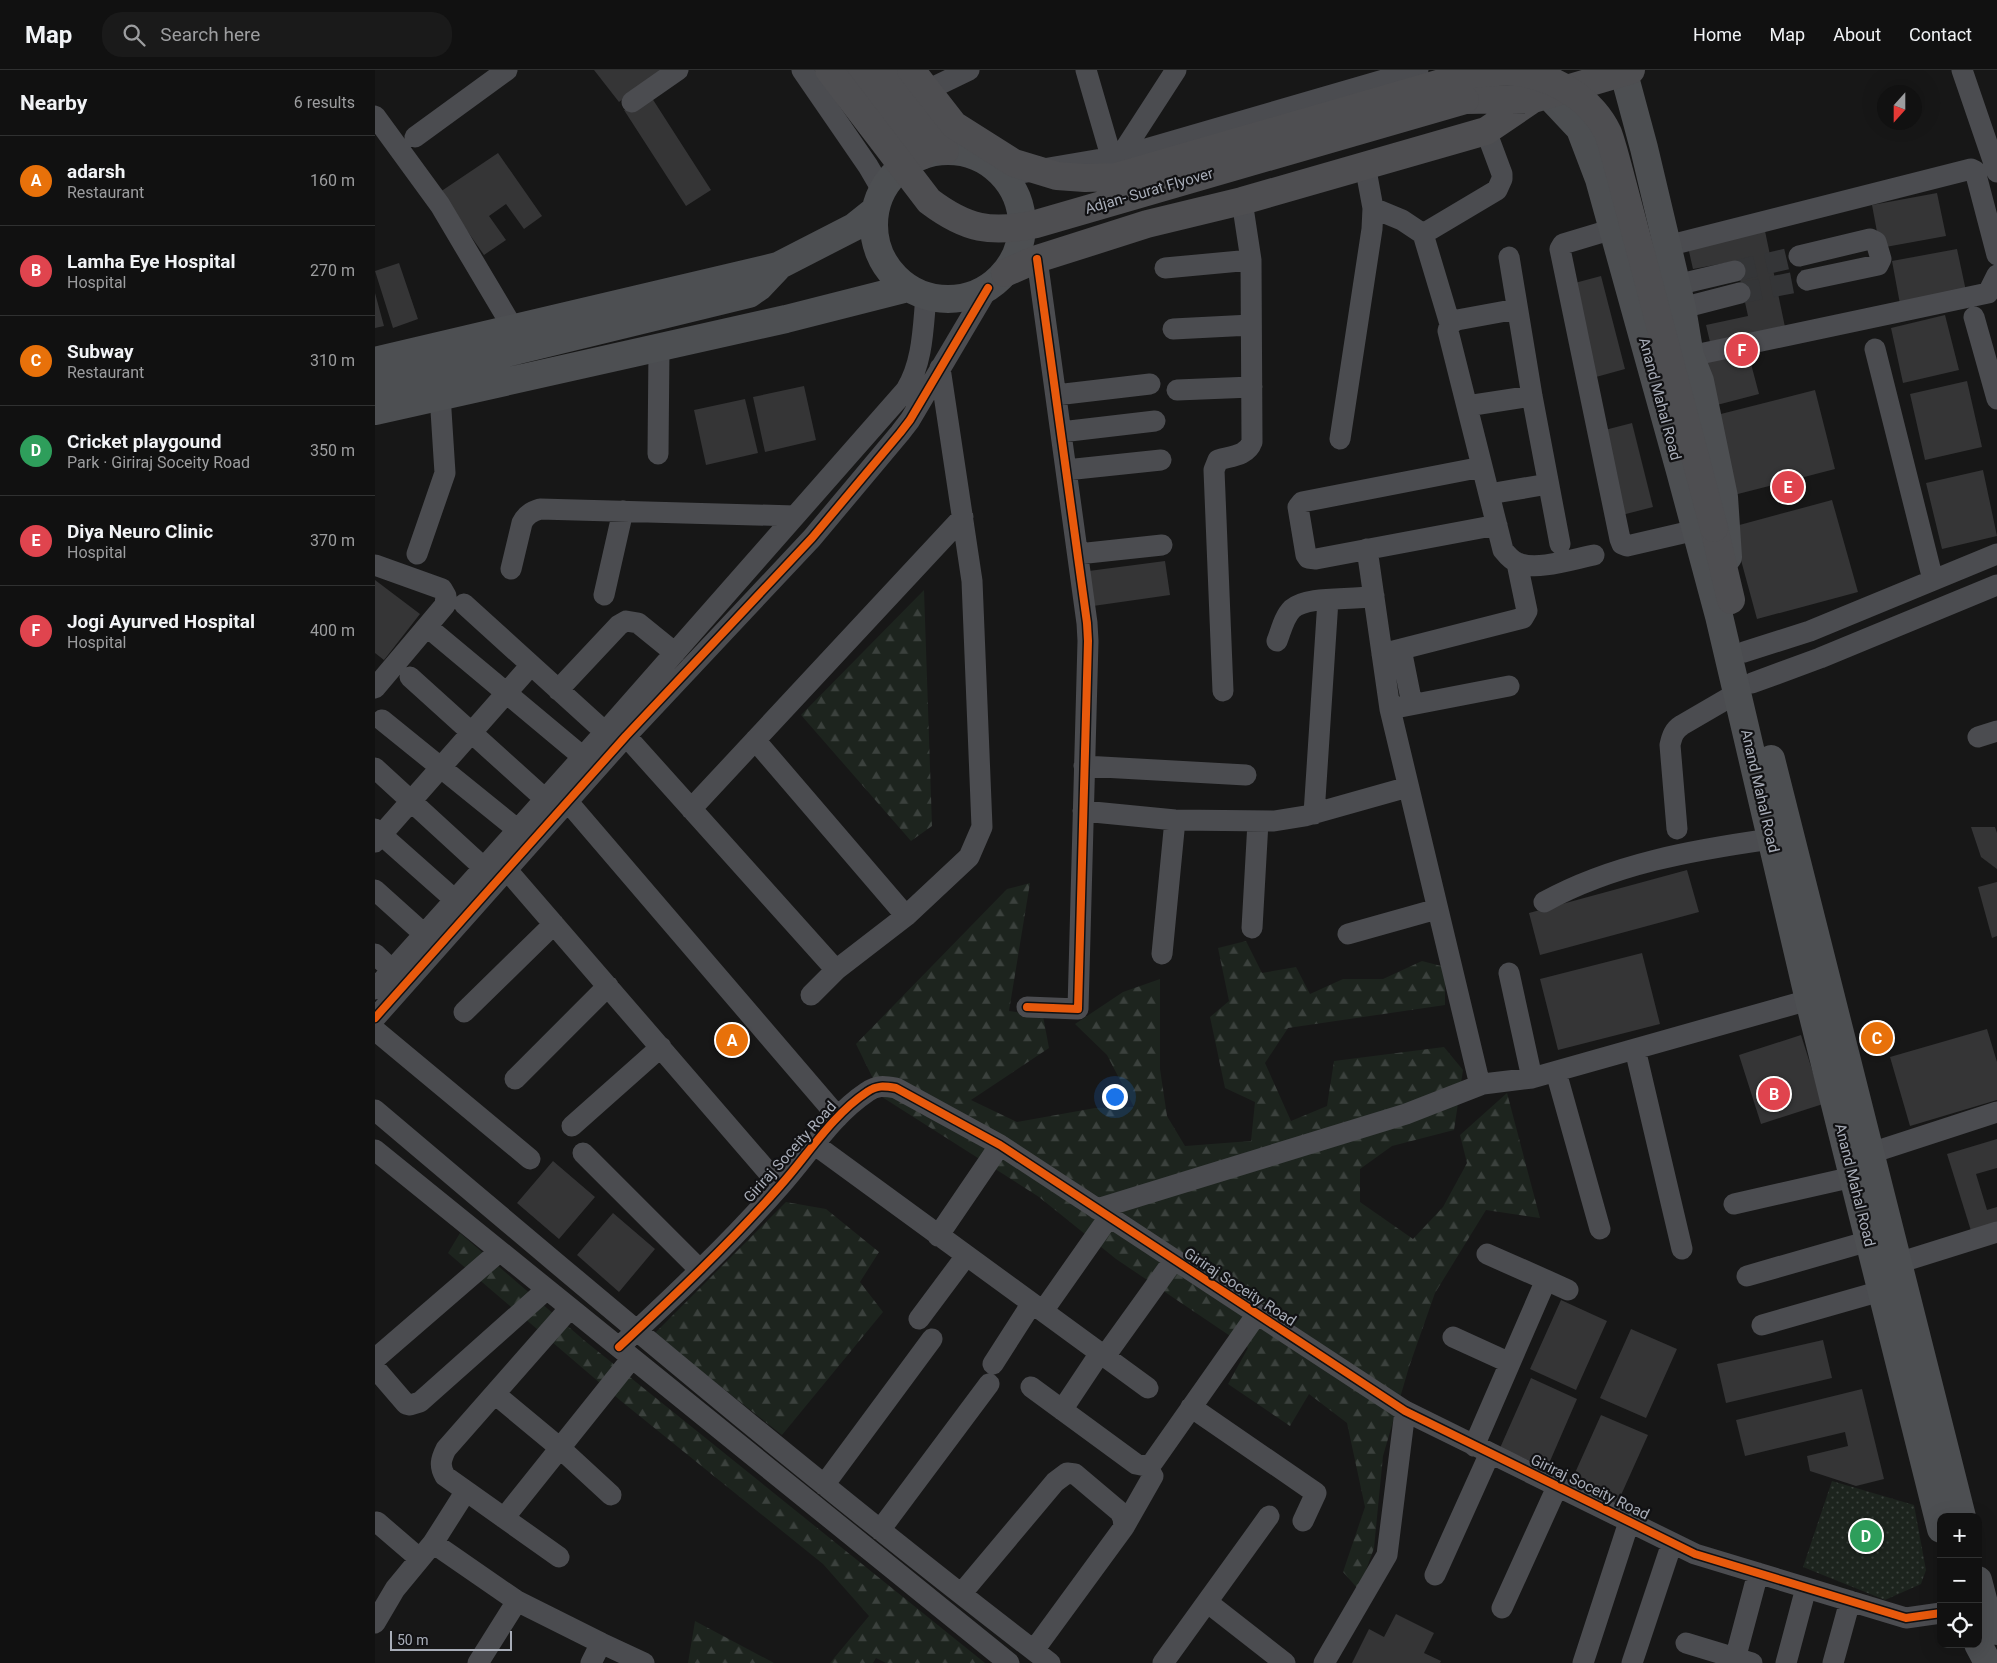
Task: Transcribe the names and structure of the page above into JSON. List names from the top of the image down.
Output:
{
  "streets": {
    "highway": ["Adjan- Surat Flyover"],
    "main road": ["Anand Mahal Road"],
    "street": ["Giriraj Soceity Road"]
  },
  "crossings": [
    ["Adjan- Surat Flyover", "Anand Mahal Road"]
  ],
  "scale_bar": "50 m",
  "north": "bottom",
  "page": {
    "header": "Map",
    "search": "Search here",
    "nav": [
      "Home",
      "Map",
      "About",
      "Contact"
    ],
    "heading": ["Nearby", "6 results"],
    "list": [
      {
        "mark": "A",
        "name": "adarsh",
        "note": "Restaurant",
        "value": "160 m"
      },
      {
        "mark": "B",
        "name": "Lamha Eye Hospital",
        "note": "Hospital",
        "value": "270 m"
      },
      {
        "mark": "C",
        "name": "Subway",
        "note": "Restaurant",
        "value": "310 m"
      },
      {
        "mark": "D",
        "name": "Cricket playgound",
        "note": "Park · Giriraj Soceity Road",
        "value": "350 m"
      },
      {
        "mark": "E",
        "name": "Diya Neuro Clinic",
        "note": "Hospital",
        "value": "370 m"
      },
      {
        "mark": "F",
        "name": "Jogi Ayurved Hospital",
        "note": "Hospital",
        "value": "400 m"
      }
    ],
    "pins": [
      "F",
      "E",
      "C",
      "A",
      "B",
      "D"
    ],
    "map_buttons": ["+", "−"],
    "scale": "50 m"
  }
}
